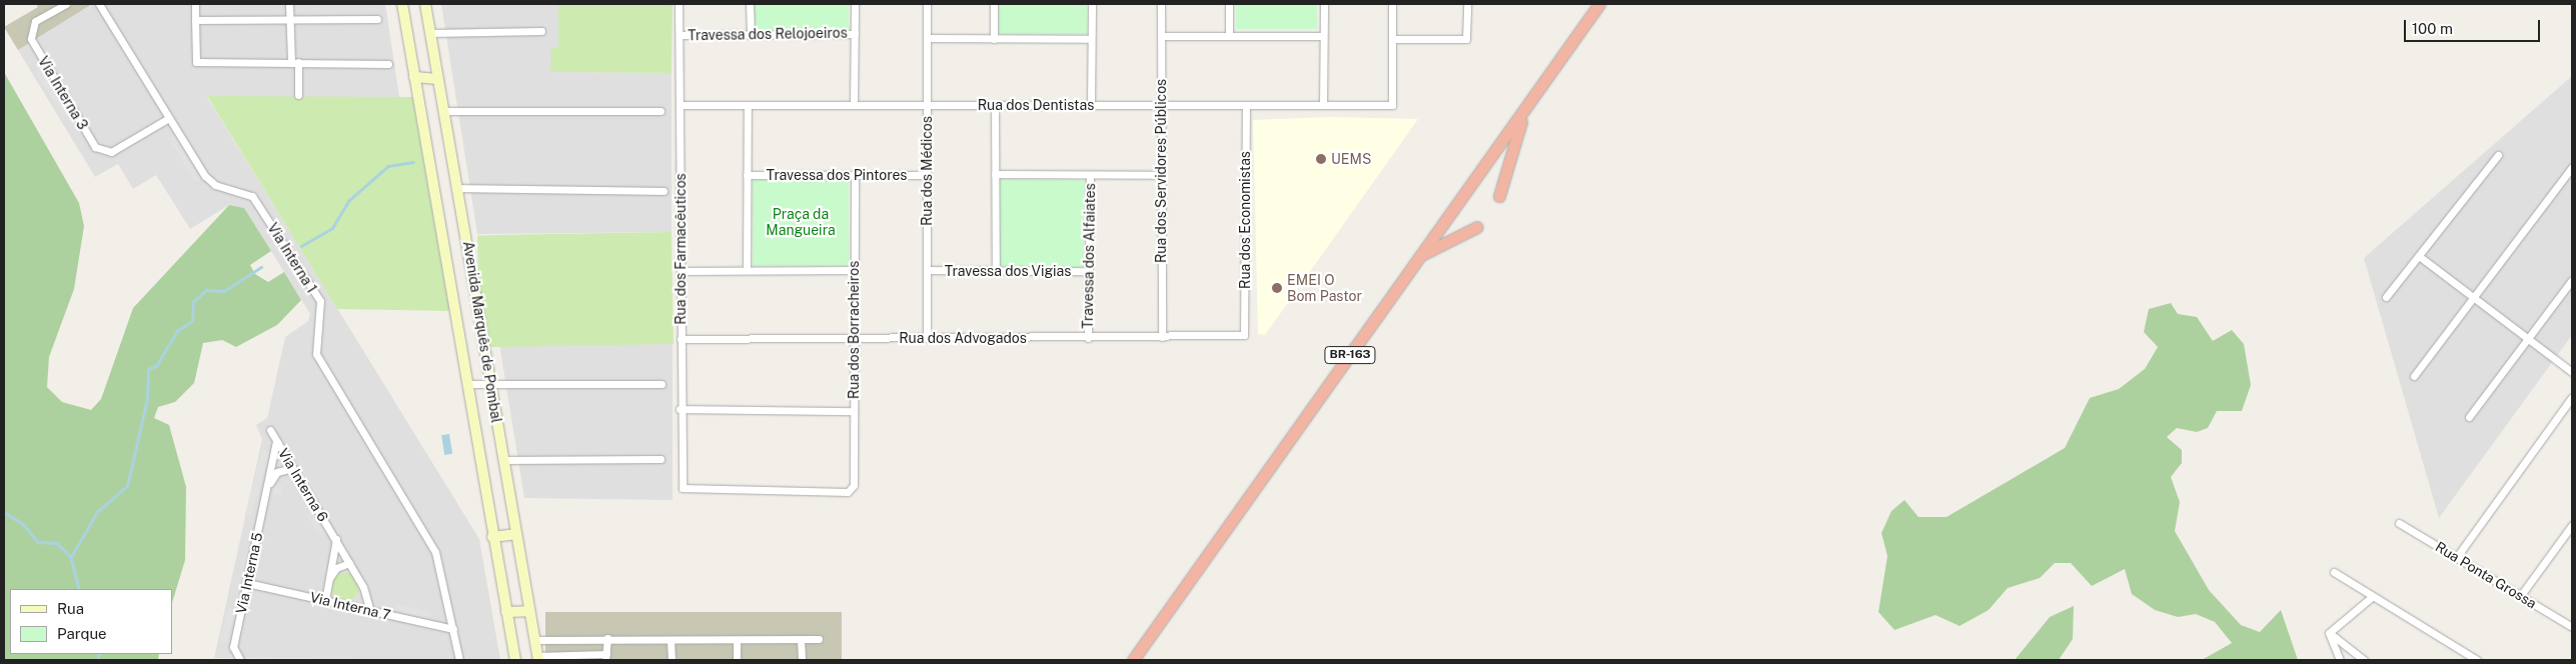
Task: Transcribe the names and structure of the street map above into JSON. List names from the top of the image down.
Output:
{
  "streets": {
    "highway": ["BR-163"],
    "main road": ["Avenida Marquês de Pombal"],
    "street": [
      "Travessa dos Relojoeiros",
      "Via Interna 3",
      "Rua dos Dentistas",
      "Rua dos Médicos",
      "Rua dos Servidores Públicos",
      "Travessa dos Pintores",
      "Rua dos Economistas",
      "Rua dos Farmacêuticos",
      "Travessa dos Alfaiates",
      "Via Interna 1",
      "Travessa dos Vigias",
      "Rua dos Borracheiros",
      "Rua dos Advogados",
      "Via Interna 6",
      "Via Interna 5",
      "Rua Ponta Grossa",
      "Via Interna 7"
    ]
  },
  "crossings": [
    ["Travessa dos Relojoeiros", "Rua dos Farmacêuticos"],
    ["Via Interna 3", "Via Interna 1"],
    ["Rua dos Dentistas", "Rua dos Médicos"],
    ["Rua dos Dentistas", "Rua dos Servidores Públicos"],
    ["Rua dos Dentistas", "Rua dos Economistas"],
    ["Rua dos Dentistas", "Rua dos Farmacêuticos"],
    ["Rua dos Médicos", "Travessa dos Pintores"],
    ["Rua dos Médicos", "Travessa dos Vigias"],
    ["Rua dos Médicos", "Rua dos Advogados"],
    ["Rua dos Servidores Públicos", "Rua dos Advogados"],
    ["Travessa dos Pintores", "Rua dos Borracheiros"],
    ["Rua dos Economistas", "Rua dos Advogados"],
    ["Rua dos Farmacêuticos", "Rua dos Borracheiros"],
    ["Rua dos Farmacêuticos", "Rua dos Advogados"],
    ["Travessa dos Alfaiates", "Travessa dos Vigias"],
    ["Travessa dos Alfaiates", "Rua dos Advogados"],
    ["Via Interna 1", "Via Interna 7"],
    ["Rua dos Borracheiros", "Rua dos Advogados"],
    ["Via Interna 6", "Via Interna 5"],
    ["Via Interna 6", "Via Interna 7"],
    ["Via Interna 5", "Via Interna 7"]
  ],
  "parks": ["Praça da Mangueira"],
  "places": ["UEMS", "EMEI O Bom Pastor"],
  "legend": ["Rua", "Parque"],
  "scale_bar": "100 m"
}
